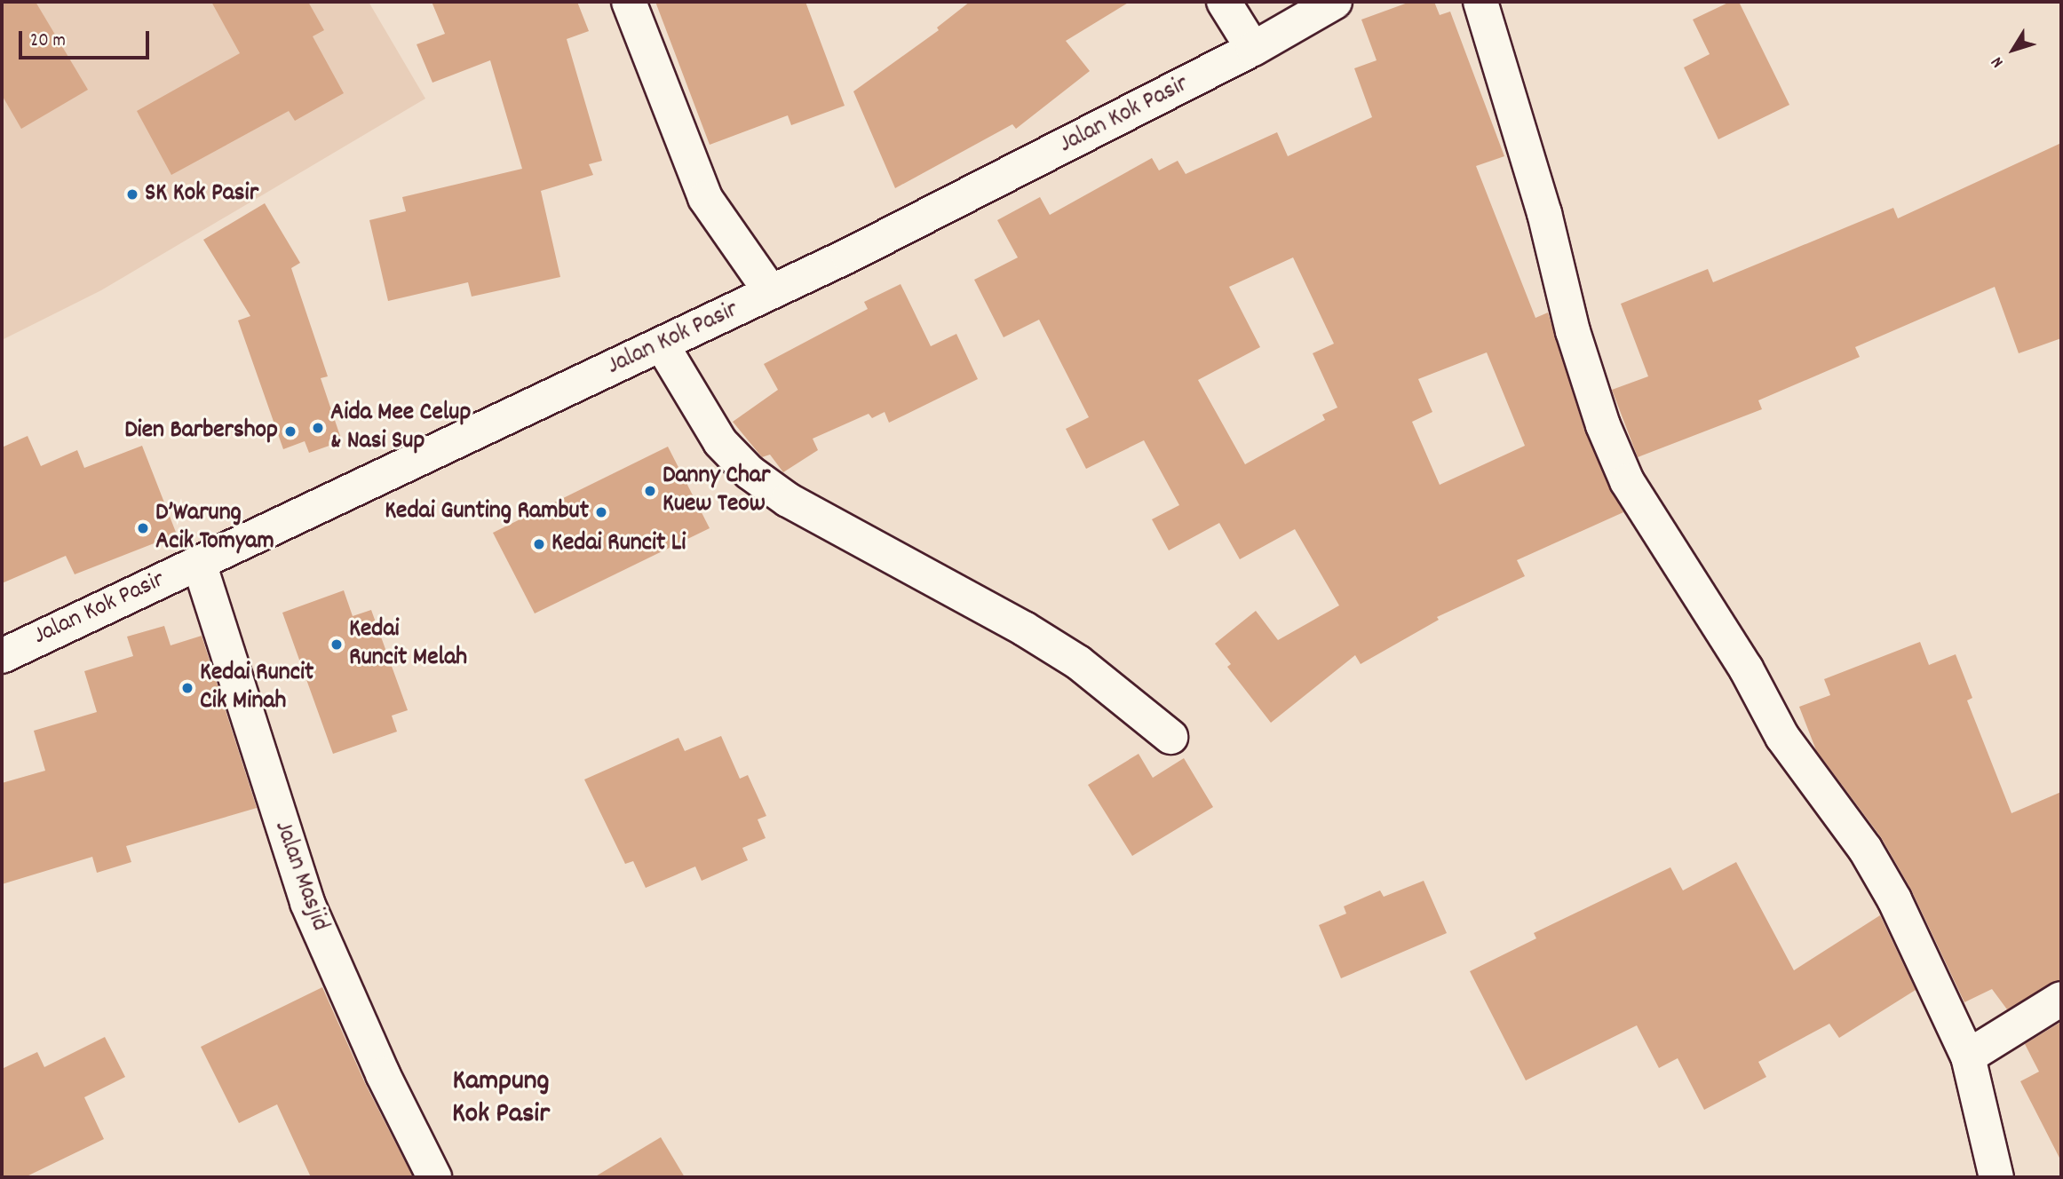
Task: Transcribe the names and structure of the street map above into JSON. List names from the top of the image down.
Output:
{
  "streets": {
    "street": ["Jalan Kok Pasir", "Jalan Masjid"]
  },
  "crossings": [
    ["Jalan Kok Pasir", "Jalan Masjid"]
  ],
  "districts": ["Kampung Kok Pasir"],
  "places": [
    "SK Kok Pasir",
    "Aida Mee Celup & Nasi Sup",
    "Dien Barbershop",
    "Danny Char Kuew Teow",
    "Kedai Gunting Rambut",
    "D’Warung Acik Tomyam",
    "Kedai Runcit Li",
    "Kedai Runcit Melah",
    "Kedai Runcit Cik Minah"
  ],
  "scale_bar": "20 m",
  "north": "bottom left"
}
